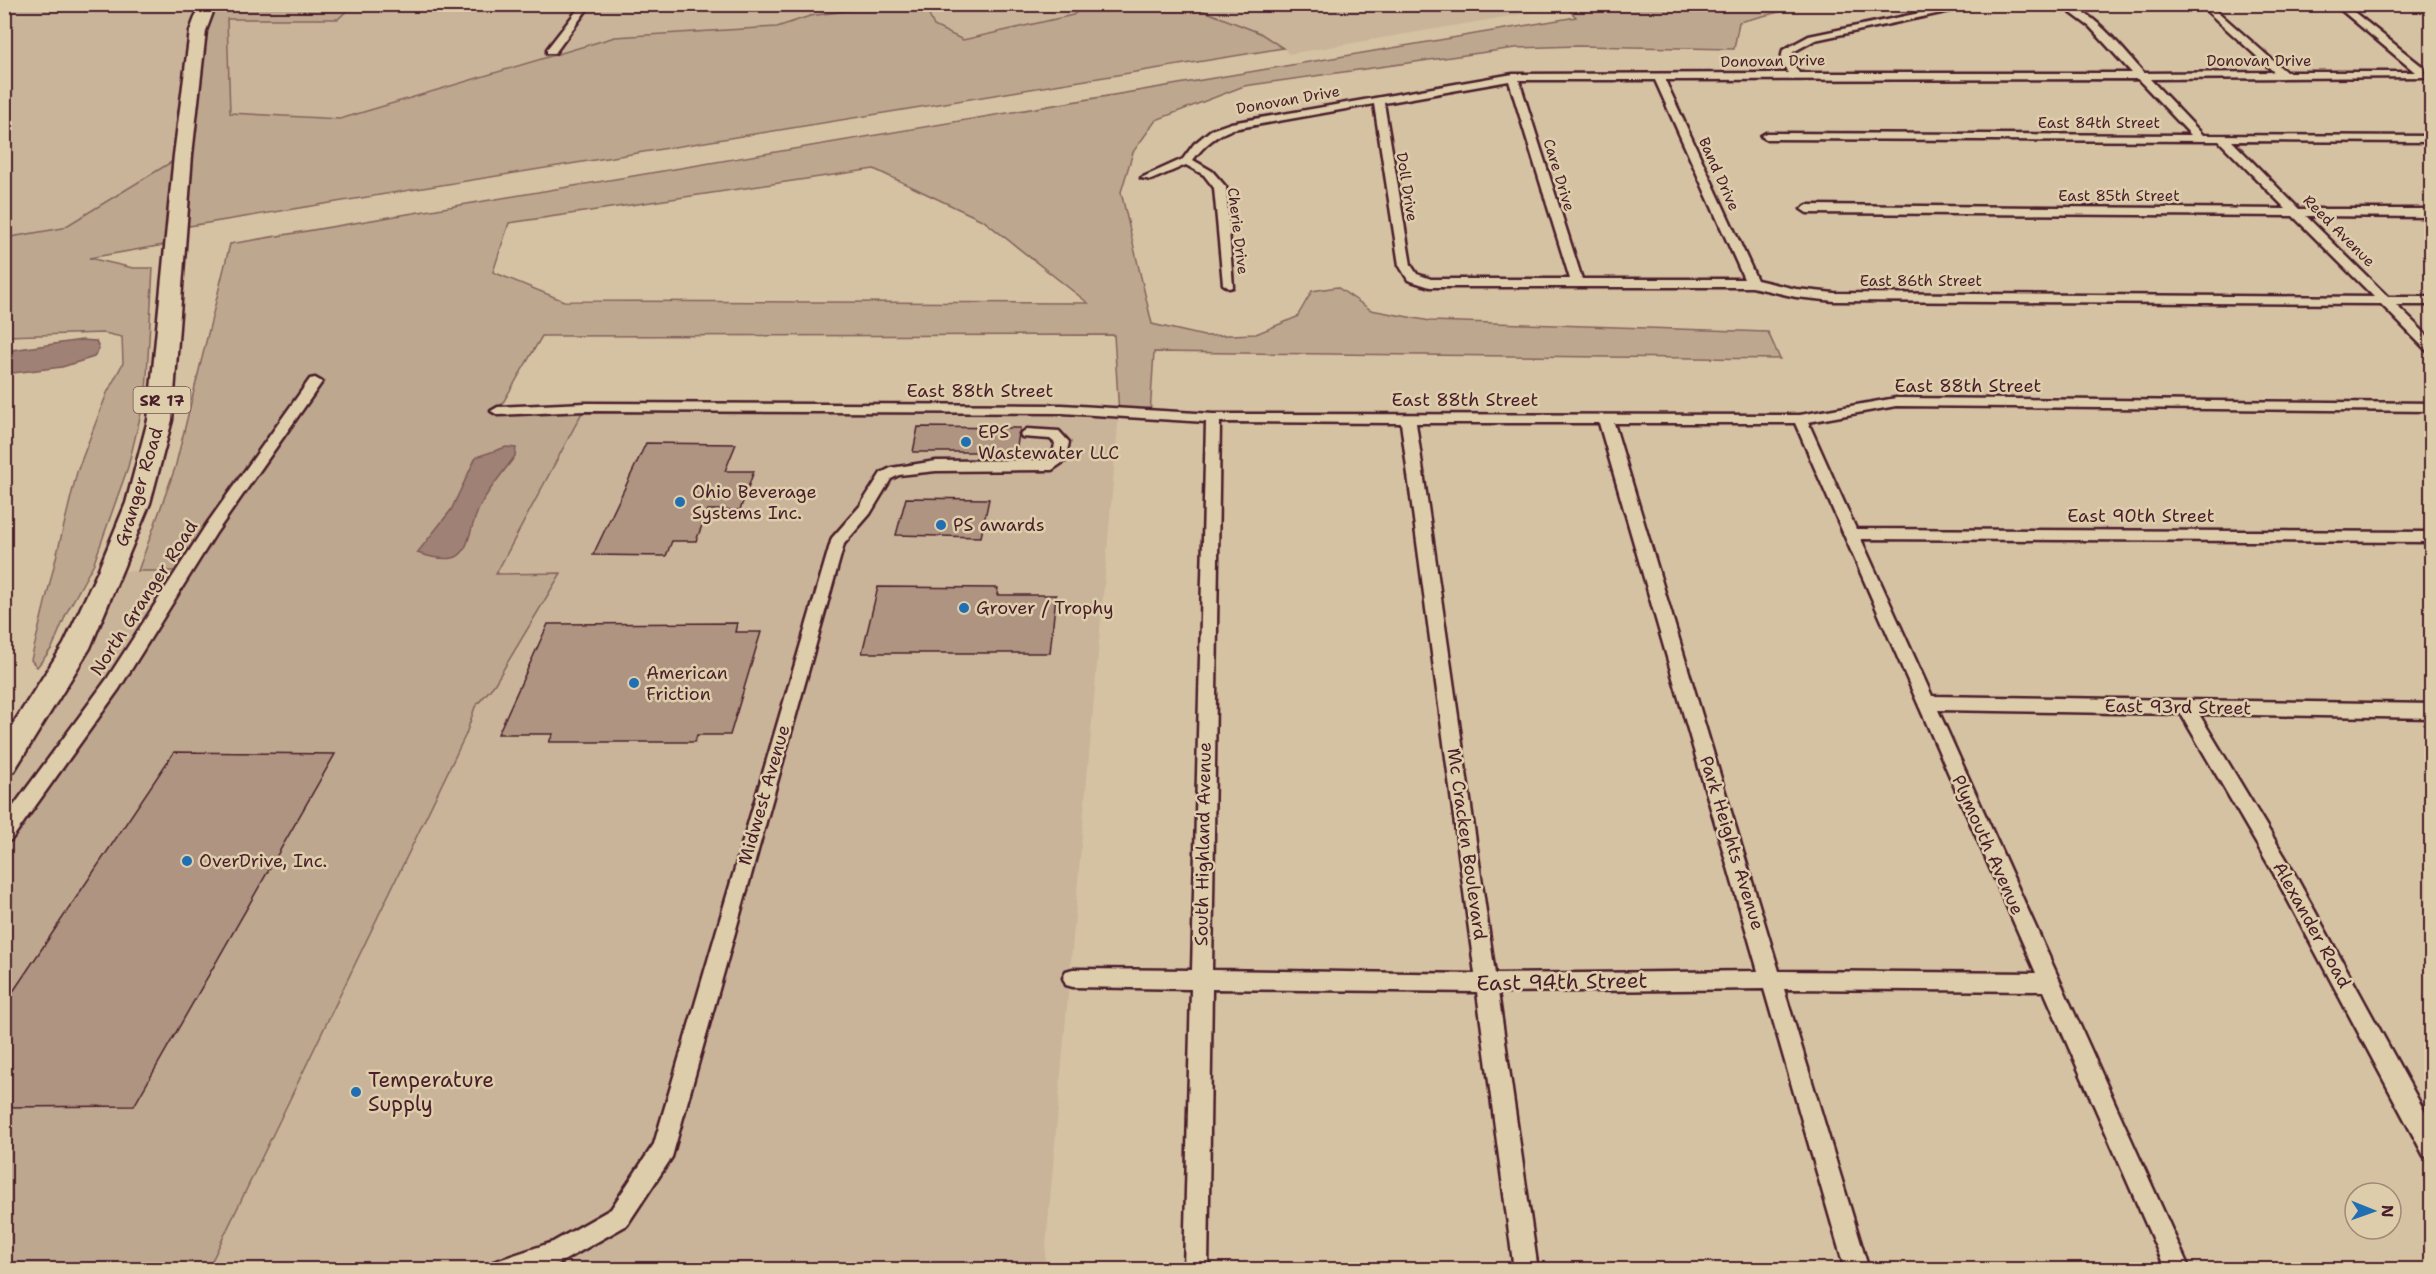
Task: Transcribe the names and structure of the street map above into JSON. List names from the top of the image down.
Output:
{
  "streets": {
    "main road": ["SR 17", "Granger Road"],
    "street": [
      "Donovan Drive",
      "East 84th Street",
      "Band Drive",
      "Care Drive",
      "Doll Drive",
      "East 85th Street",
      "Cherie Drive",
      "Reed Avenue",
      "East 86th Street",
      "East 88th Street",
      "East 90th Street",
      "North Granger Road",
      "East 93rd Street",
      "Midwest Avenue",
      "Park Heights Avenue",
      "South Highland Avenue",
      "Mc Cracken Boulevard",
      "Plymouth Avenue",
      "Alexander Road",
      "East 94th Street"
    ]
  },
  "crossings": [
    ["Donovan Drive", "Band Drive"],
    ["Donovan Drive", "Care Drive"],
    ["Donovan Drive", "Doll Drive"],
    ["Donovan Drive", "Cherie Drive"],
    ["East 84th Street", "Reed Avenue"],
    ["Band Drive", "East 86th Street"],
    ["Care Drive", "East 86th Street"],
    ["Doll Drive", "East 86th Street"],
    ["East 85th Street", "Reed Avenue"],
    ["Reed Avenue", "East 86th Street"],
    ["East 88th Street", "Park Heights Avenue"],
    ["East 88th Street", "South Highland Avenue"],
    ["East 88th Street", "Mc Cracken Boulevard"],
    ["East 88th Street", "Plymouth Avenue"],
    ["East 90th Street", "Plymouth Avenue"],
    ["East 93rd Street", "Plymouth Avenue"],
    ["East 93rd Street", "Alexander Road"],
    ["Park Heights Avenue", "East 94th Street"],
    ["South Highland Avenue", "East 94th Street"],
    ["Mc Cracken Boulevard", "East 94th Street"],
    ["Plymouth Avenue", "East 94th Street"]
  ],
  "places": [
    "EPS Wastewater LLC",
    "Ohio Beverage Systems Inc.",
    "PS awards",
    "Grover / Trophy",
    "American Friction",
    "OverDrive, Inc.",
    "Temperature Supply"
  ],
  "north": "right"
}
